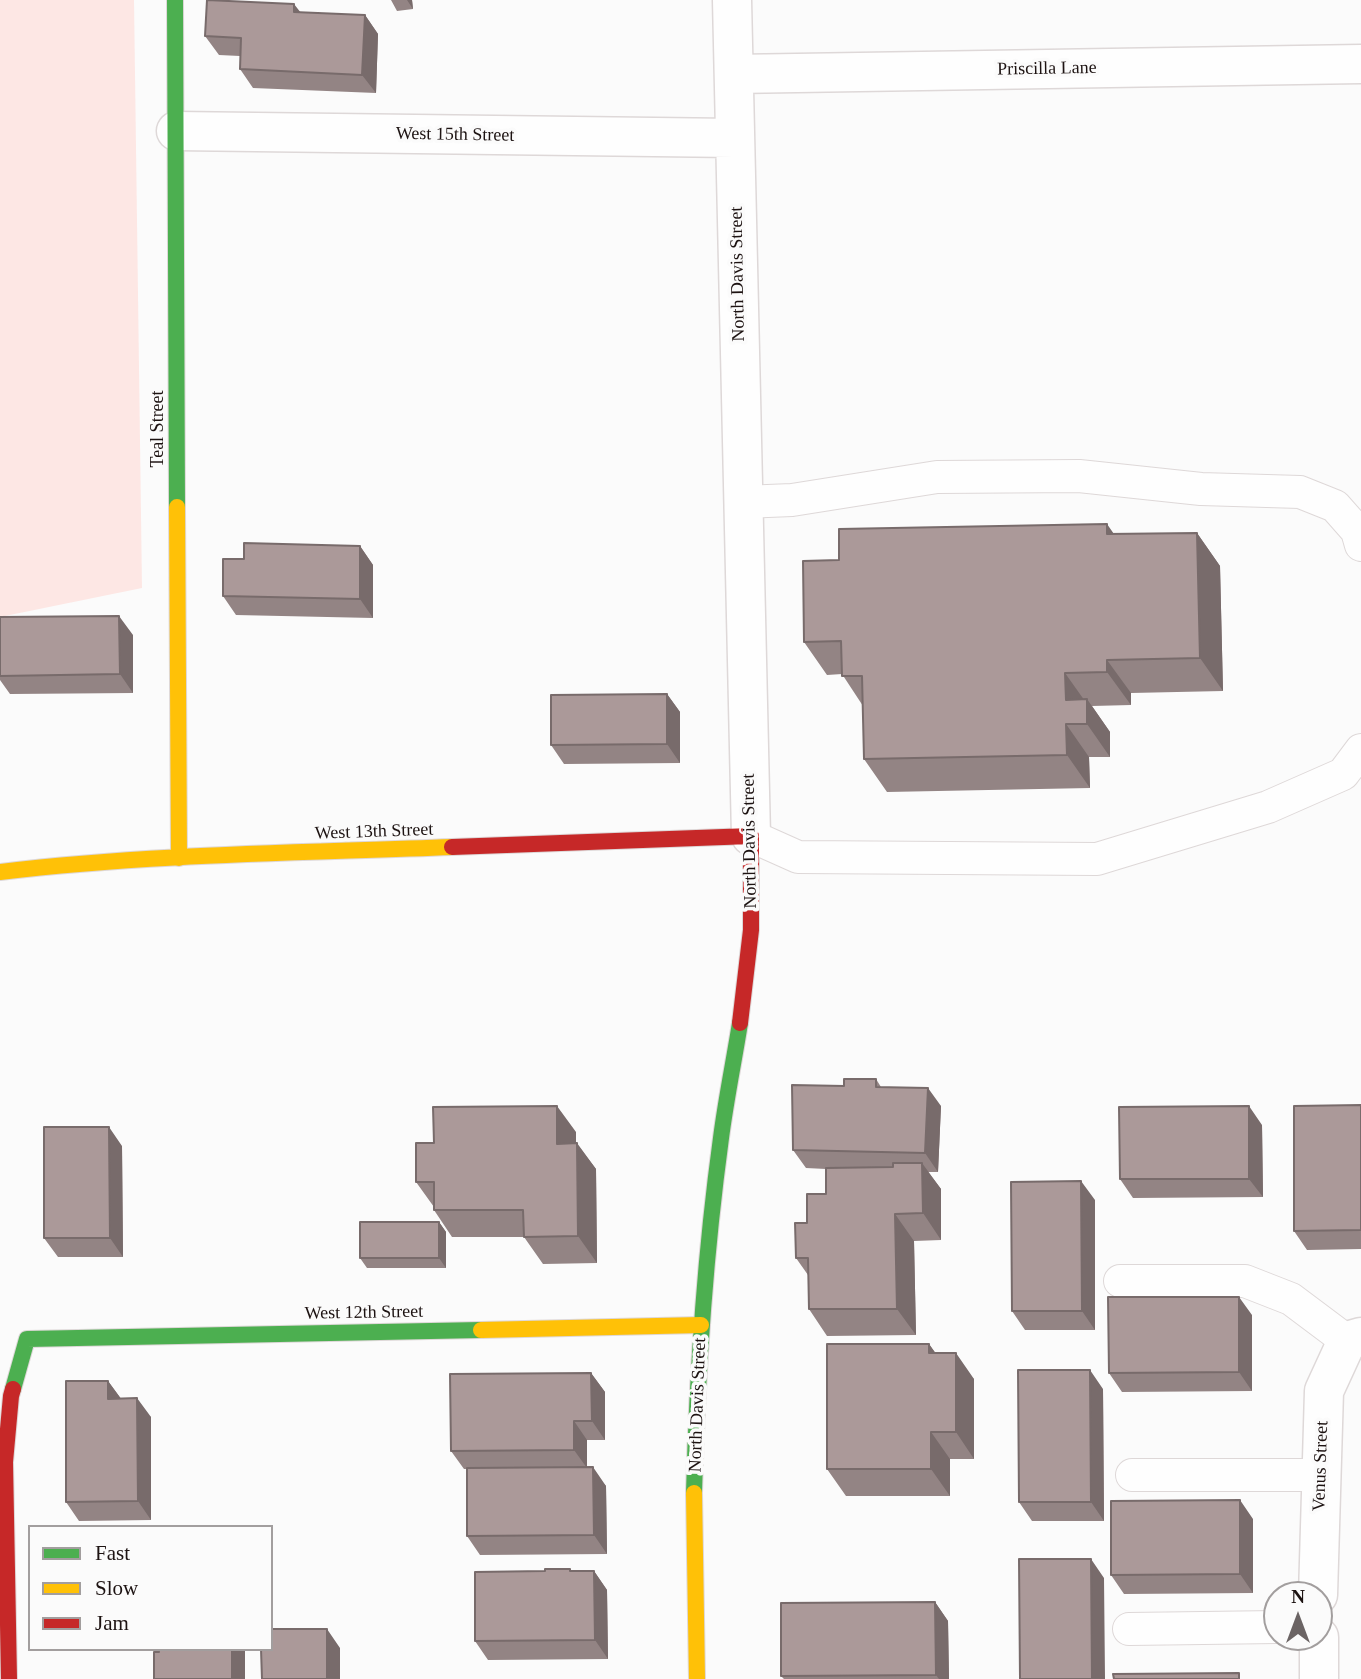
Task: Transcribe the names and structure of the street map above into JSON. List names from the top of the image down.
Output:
{
  "streets": {
    "street": [
      "Priscilla Lane",
      "West 15th Street",
      "North Davis Street",
      "Teal Street",
      "West 13th Street",
      "West 12th Street",
      "Venus Street"
    ]
  },
  "crossings": [
    ["Priscilla Lane", "North Davis Street"],
    ["West 15th Street", "North Davis Street"],
    ["West 15th Street", "Teal Street"],
    ["North Davis Street", "West 13th Street"],
    ["North Davis Street", "West 12th Street"],
    ["Teal Street", "West 13th Street"]
  ],
  "legend": ["Fast", "Slow", "Jam"],
  "north": "top"
}
